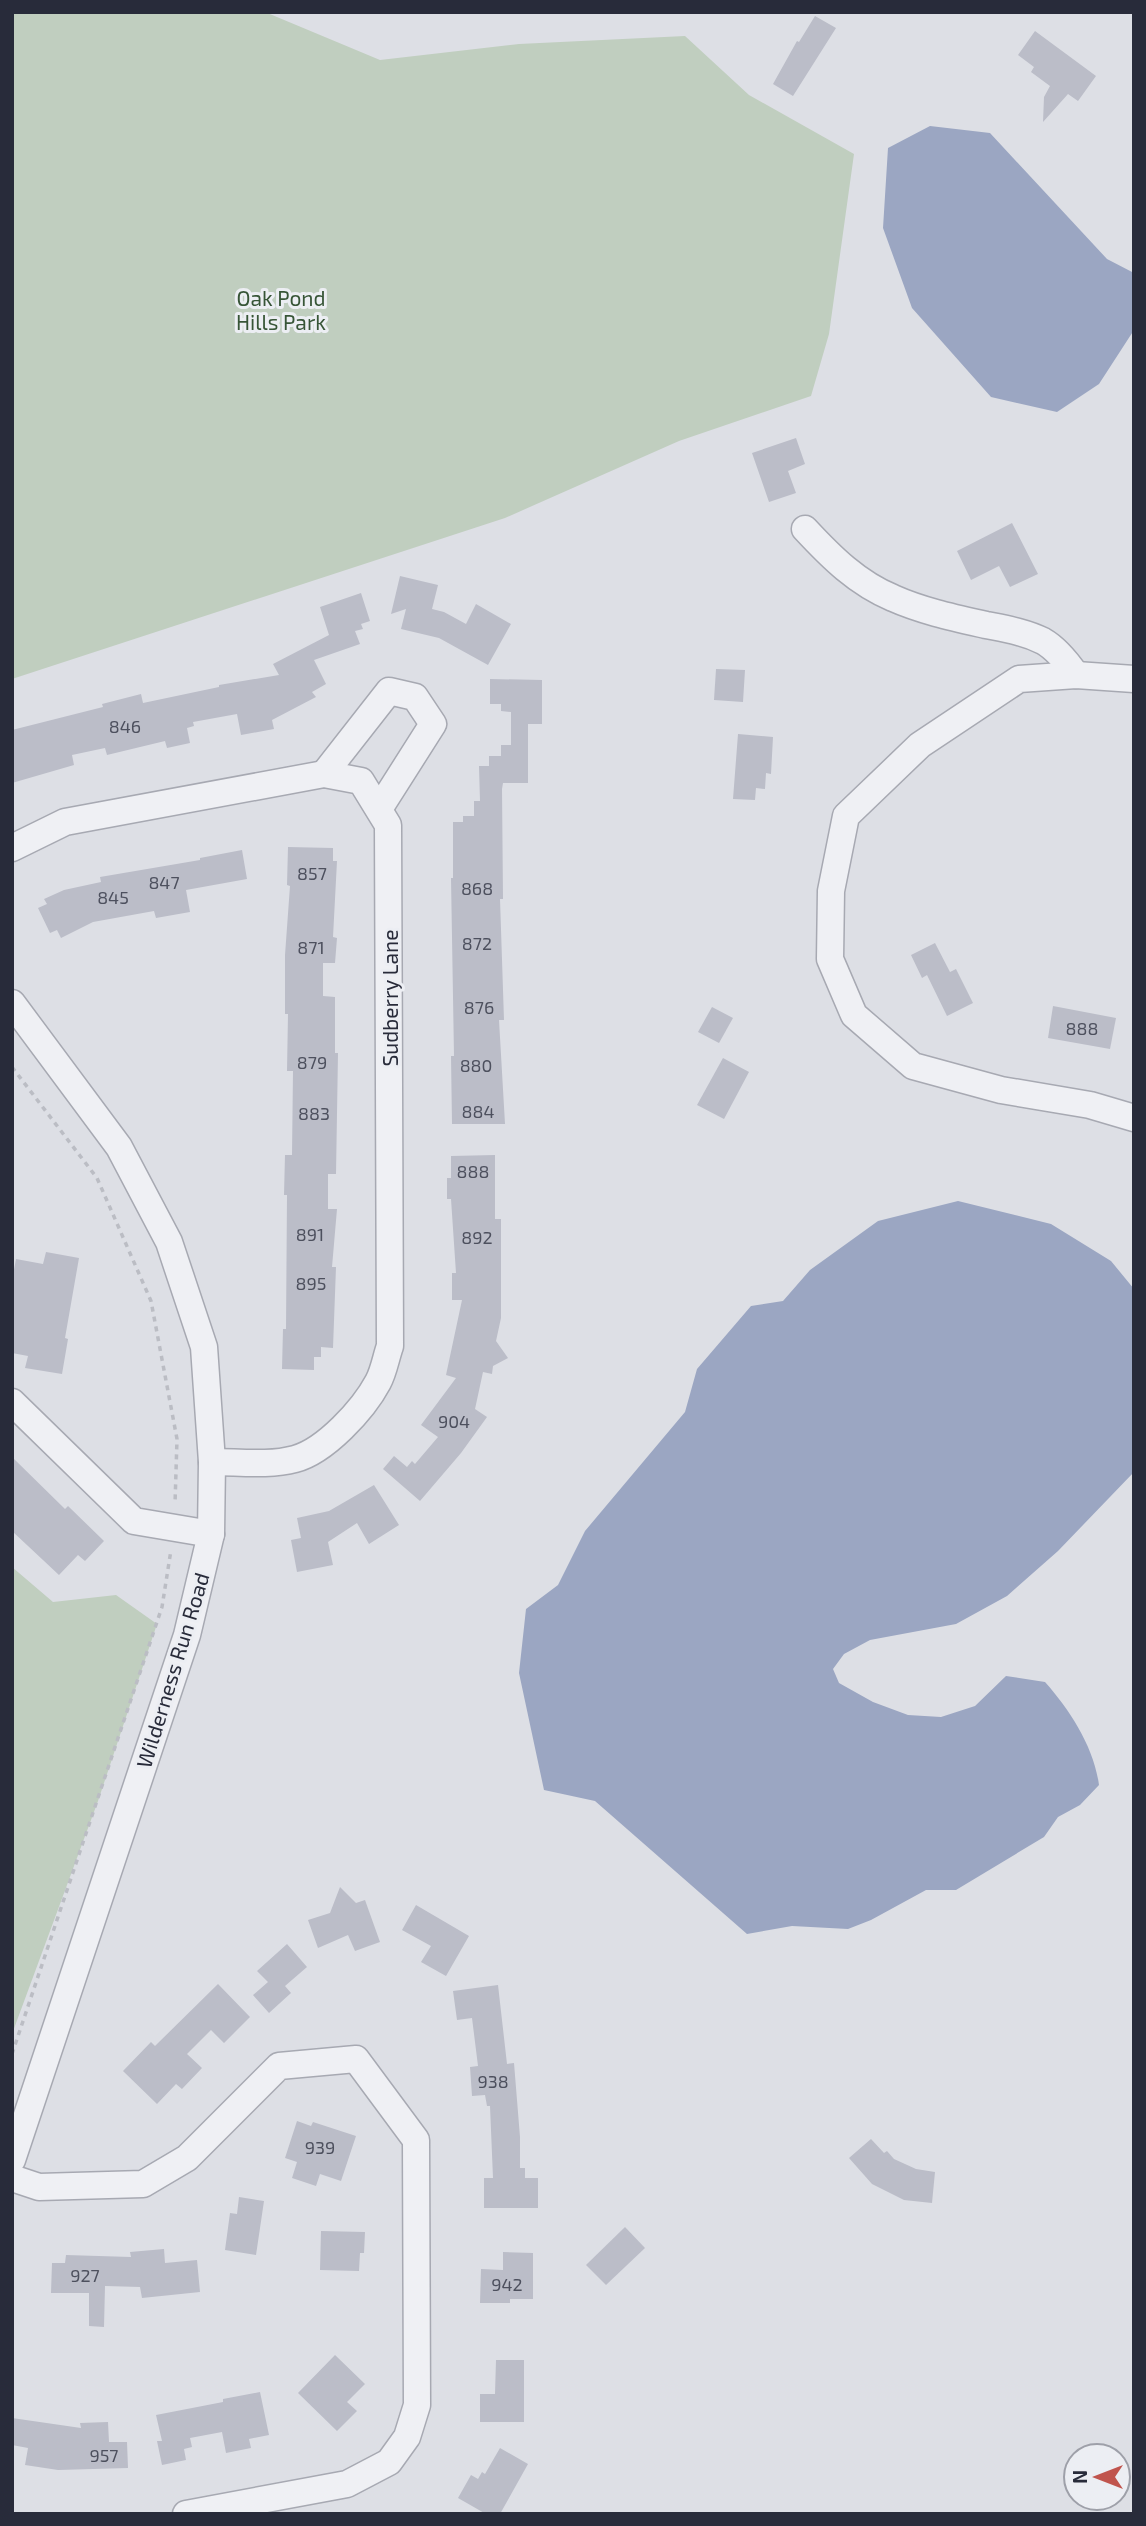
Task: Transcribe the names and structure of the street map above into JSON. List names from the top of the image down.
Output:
{
  "streets": {
    "street": ["Sudberry Lane", "Wilderness Run Road"]
  },
  "crossings": [
    ["Sudberry Lane", "Wilderness Run Road"]
  ],
  "parks": ["Oak Pond Hills Park"],
  "house_numbers": [
    "846",
    "857",
    "847",
    "868",
    "845",
    "872",
    "871",
    "876",
    "888",
    "879",
    "880",
    "884",
    "883",
    "888",
    "891",
    "892",
    "895",
    "904",
    "938",
    "939",
    "927",
    "942",
    "957"
  ],
  "north": "left"
}
